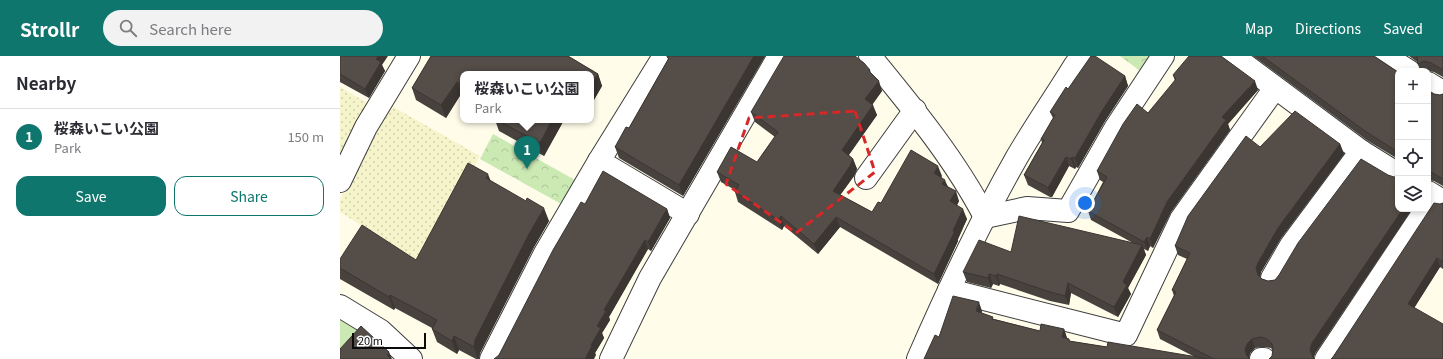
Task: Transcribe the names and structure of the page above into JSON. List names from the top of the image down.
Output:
{
  "scale_bar": "20 m",
  "page": {
    "header": "Strollr",
    "search": "Search here",
    "nav": ["Map", "Directions", "Saved"],
    "heading": "Nearby",
    "map_buttons": ["+", "−"],
    "popup": ["桜森いこい公園", "Park"],
    "list": [
      {
        "mark": "1",
        "name": "桜森いこい公園",
        "note": "Park",
        "value": "150 m"
      }
    ],
    "pins": "1",
    "buttons": ["Save", "Share"],
    "scale": "20 m"
  }
}
